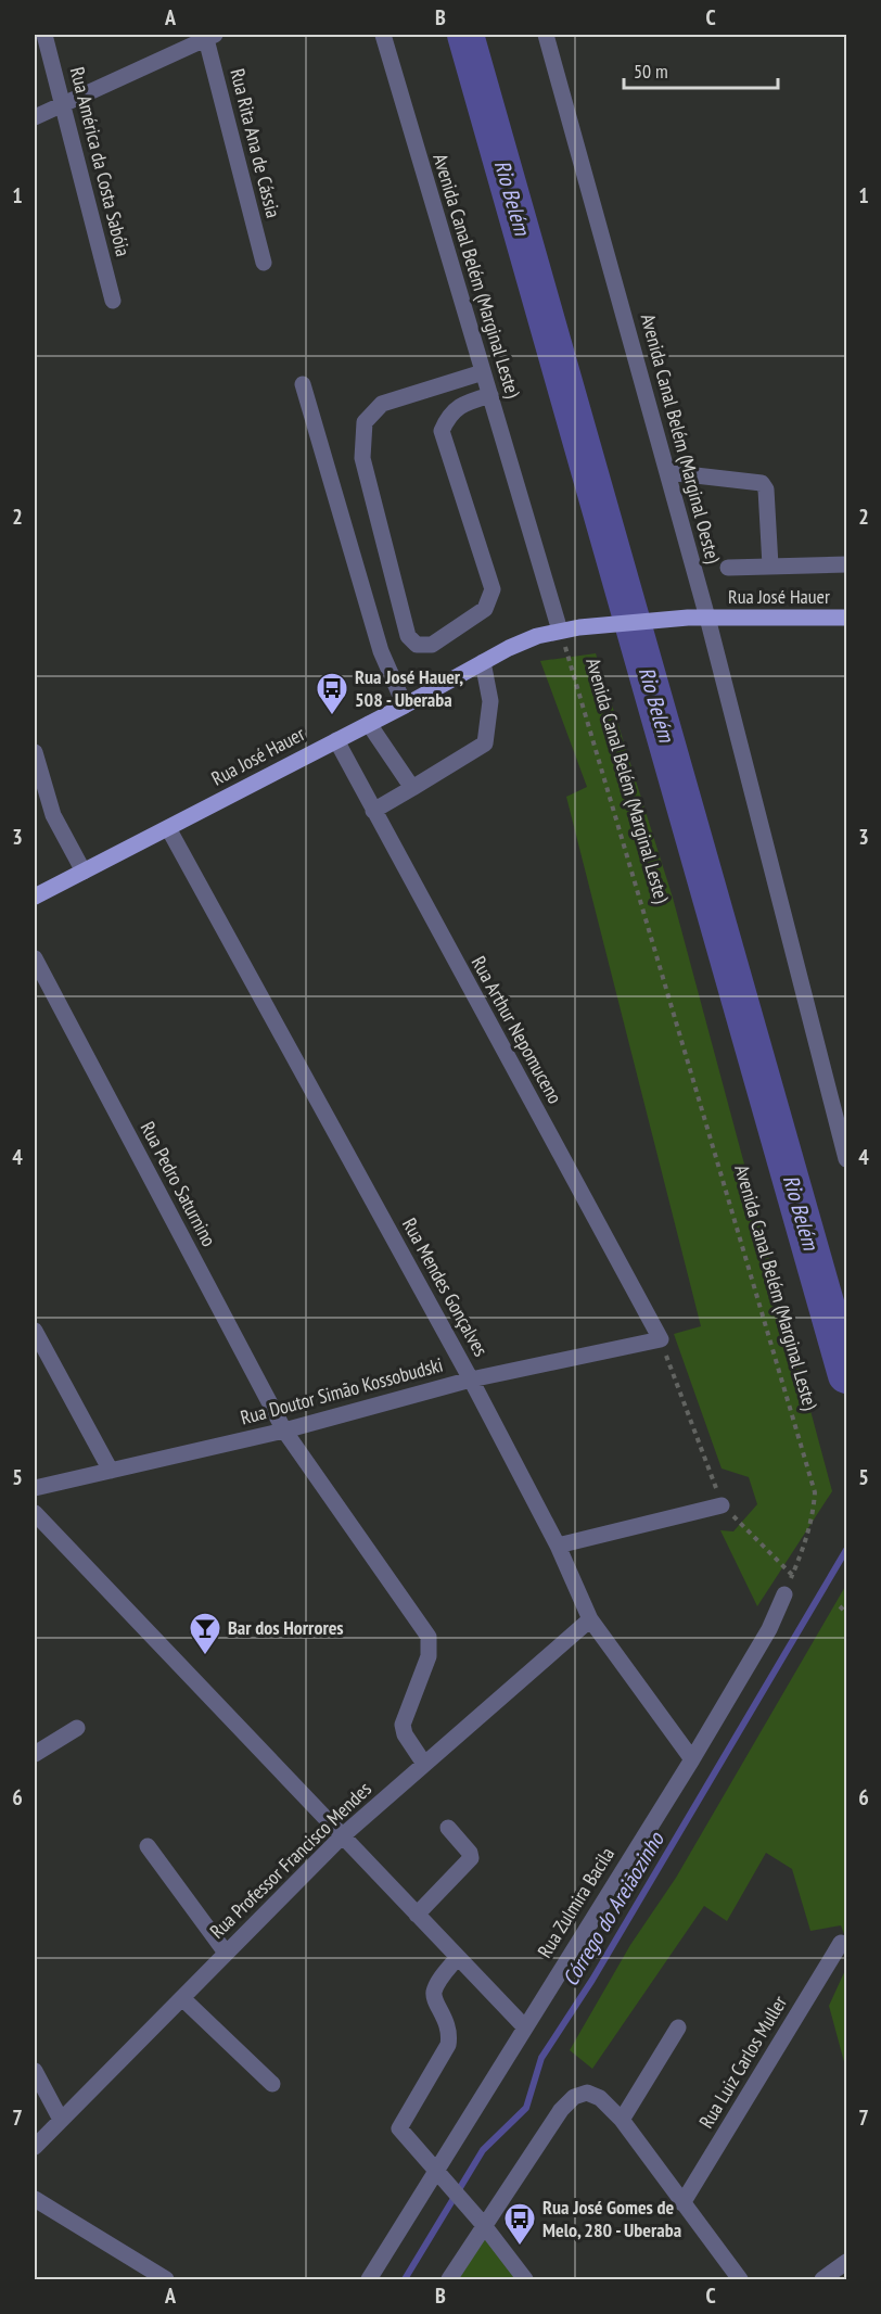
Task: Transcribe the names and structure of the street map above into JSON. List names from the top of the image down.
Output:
{
  "streets": {
    "main road": ["Rua José Hauer"],
    "street": [
      "Rua Rita Ana de Cássia",
      "Rua América da Costa Sabóia",
      "Avenida Canal Belém (Marginal Leste)",
      "Avenida Canal Belém (Marginal Oeste)",
      "Rua Arthur Nepomuceno",
      "Rua Pedro Saturnino",
      "Rua Mendes Gonçalves",
      "Rua Doutor Simão Kossobudski",
      "Rua Professor Francisco Mendes",
      "Rua Zulmira Bacila",
      "Rua Luiz Carlos Muller"
    ]
  },
  "crossings": [
    ["Avenida Canal Belém (Marginal Leste)", "Rua José Hauer"],
    ["Avenida Canal Belém (Marginal Oeste)", "Rua José Hauer"],
    ["Rua José Hauer", "Rua Arthur Nepomuceno"],
    ["Rua José Hauer", "Rua Mendes Gonçalves"],
    ["Rua Arthur Nepomuceno", "Rua Doutor Simão Kossobudski"],
    ["Rua Pedro Saturnino", "Rua Doutor Simão Kossobudski"],
    ["Rua Pedro Saturnino", "Rua Professor Francisco Mendes"],
    ["Rua Mendes Gonçalves", "Rua Doutor Simão Kossobudski"],
    ["Rua Mendes Gonçalves", "Rua Professor Francisco Mendes"],
    ["Rua Mendes Gonçalves", "Rua Zulmira Bacila"]
  ],
  "water": ["Rio Belém", "Córrego do Areiãozinho"],
  "places": {
    "bus stop": ["Rua José Hauer, 508 - Uberaba", "Rua José Gomes de Melo, 280 - Uberaba"],
    "bar": ["Bar dos Horrores"]
  },
  "scale_bar": "50 m",
  "grid": {
    "columns": ["A", "B", "C"],
    "rows": [
      "1",
      "2",
      "3",
      "4",
      "5",
      "6",
      "7"
    ]
  }
}
